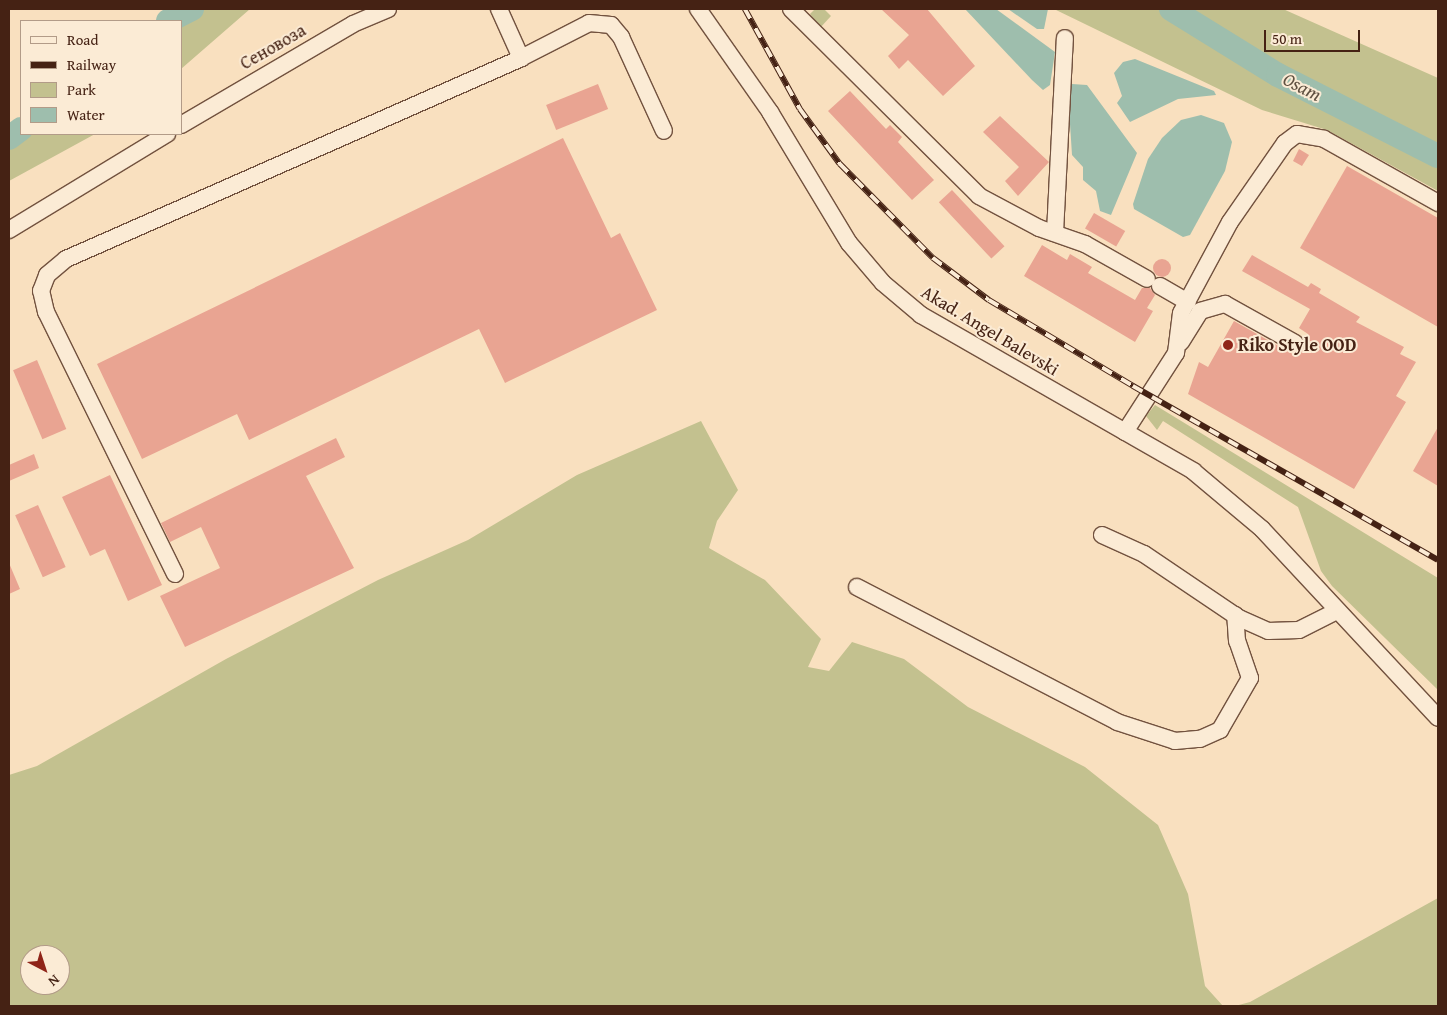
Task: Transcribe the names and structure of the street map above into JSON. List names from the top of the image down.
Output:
{
  "streets": {
    "street": ["Сеновоза", "Akad. Angel Balevski"]
  },
  "water": ["Osam"],
  "places": ["Riko Style OOD"],
  "legend": [
    "Road",
    "Railway",
    "Park",
    "Water"
  ],
  "scale_bar": "50 m",
  "north": "bottom right"
}
